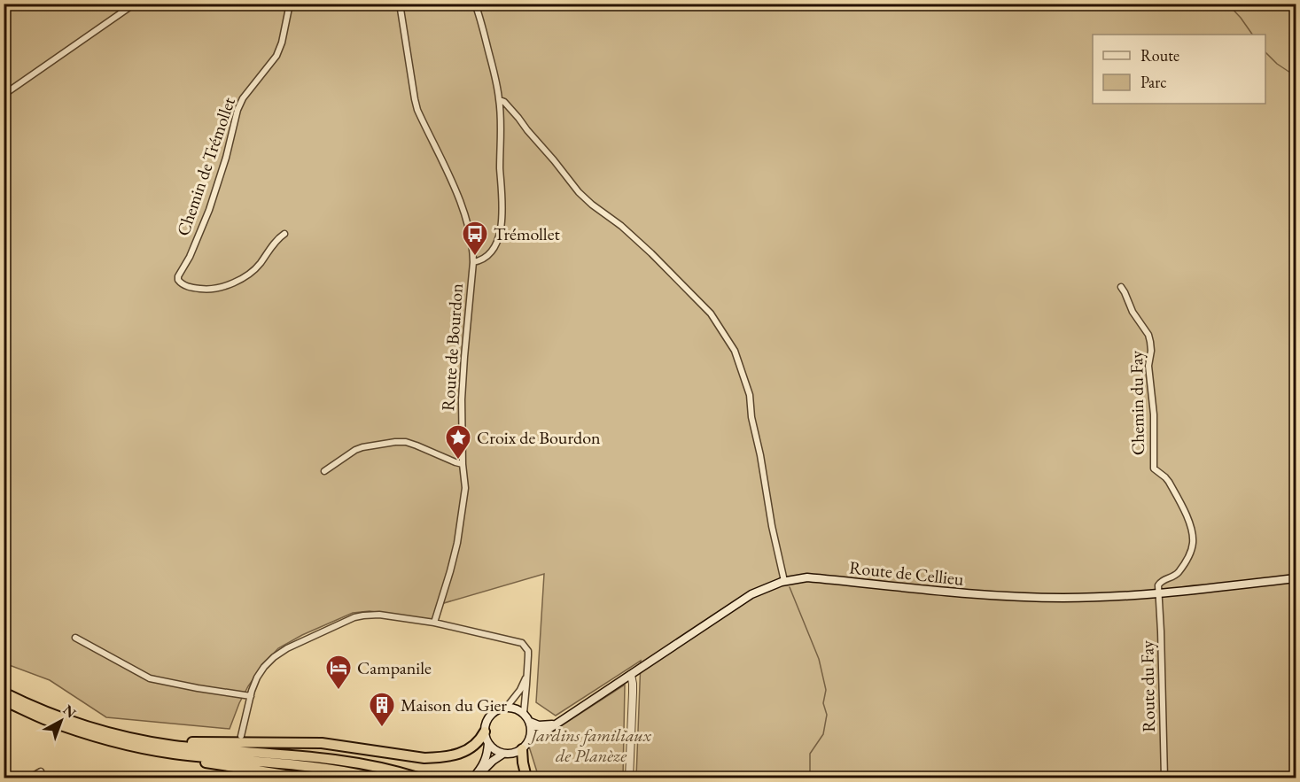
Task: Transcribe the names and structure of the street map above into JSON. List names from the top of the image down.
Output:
{
  "streets": {
    "main road": ["Route de Cellieu"],
    "street": [
      "Chemin de Trémollet",
      "Route de Bourdon",
      "Chemin du Fay",
      "Route du Fay"
    ]
  },
  "crossings": [
    ["Chemin du Fay", "Route de Cellieu"],
    ["Chemin du Fay", "Route du Fay"],
    ["Route de Cellieu", "Route du Fay"]
  ],
  "parks": ["Jardins familiaux de Planèze"],
  "places": {
    "bus stop": ["Trémollet"],
    "place": ["Croix de Bourdon"],
    "hotel": ["Campanile"],
    "building": ["Maison du Gier"]
  },
  "legend": ["Route", "Parc"],
  "north": "top right"
}
